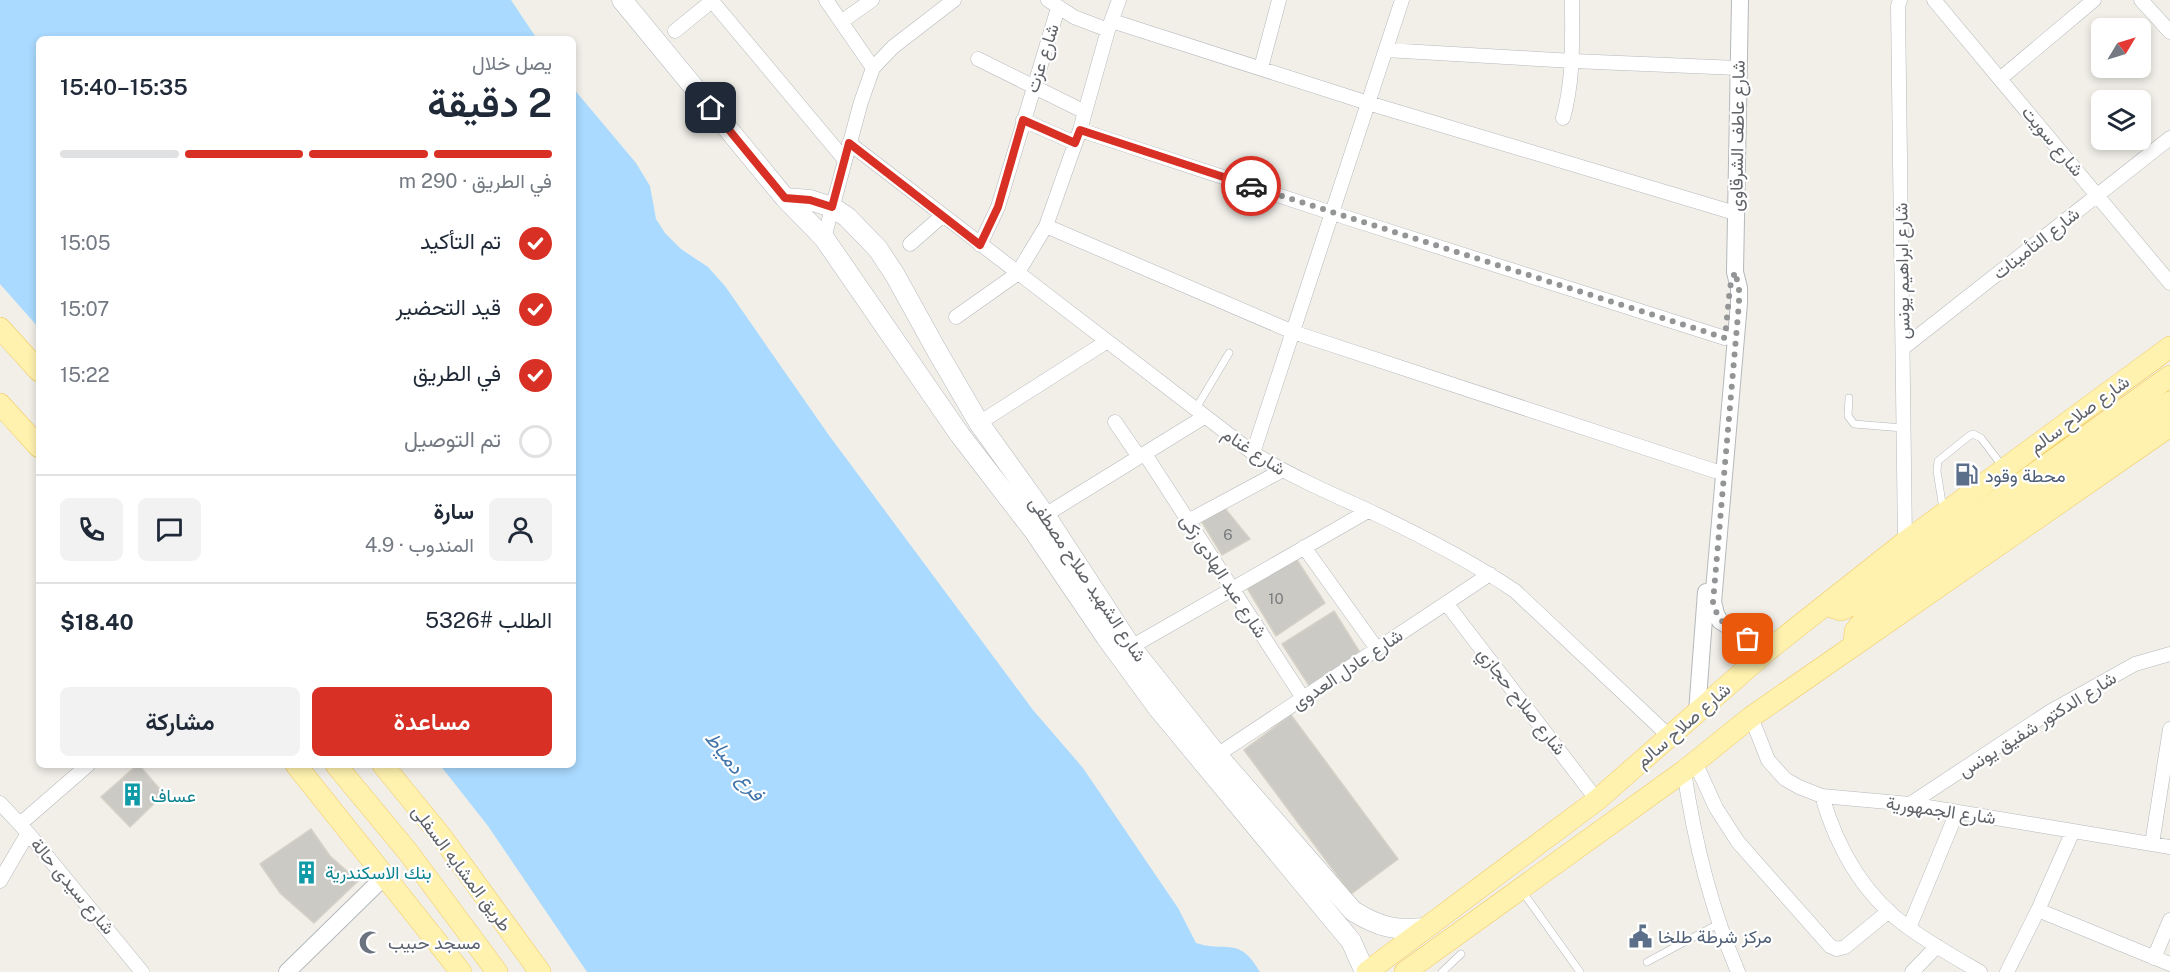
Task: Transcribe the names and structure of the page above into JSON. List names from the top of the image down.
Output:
{
  "streets": {
    "main road": ["شارع صلاح سالم", "شارع الشهيد صلاح مصطفى", "طريق المشايه السفلى"],
    "street": [
      "شارع عزت",
      "شارع عاطف الشرقاوى",
      "شارع سويت",
      "شارع التأمينات",
      "شارع ابراهيم يونس",
      "شارع غنام",
      "شارع عبد الهادى زكى",
      "شارع عادل العدوى",
      "شارع صلاح حجازي",
      "شارع الدكتور شفيق يونس",
      "شارع الجمهورية",
      "شارع سيدى حالة"
    ]
  },
  "crossings": [
    ["شارع عزت", "شارع غنام"],
    ["شارع عاطف الشرقاوى", "شارع صلاح سالم"],
    ["شارع سويت", "شارع التأمينات"],
    ["شارع التأمينات", "شارع ابراهيم يونس"],
    ["شارع ابراهيم يونس", "شارع صلاح سالم"],
    ["شارع صلاح سالم", "شارع غنام"],
    ["شارع صلاح سالم", "شارع الشهيد صلاح مصطفى"],
    ["شارع صلاح سالم", "شارع صلاح حجازي"],
    ["شارع صلاح سالم", "شارع الجمهورية"],
    ["شارع غنام", "شارع عادل العدوى"],
    ["شارع عبد الهادى زكى", "شارع عادل العدوى"],
    ["شارع الشهيد صلاح مصطفى", "شارع عادل العدوى"],
    ["شارع عادل العدوى", "شارع صلاح حجازي"],
    ["شارع الدكتور شفيق يونس", "شارع الجمهورية"]
  ],
  "water": ["فرع دمياط"],
  "places": {
    "fuel station": ["محطة وقود"],
    "building": ["عساف", "بنك الاسكندرية"],
    "public building": ["مركز شرطة طلخا"],
    "mosque": ["مسجد حبيب"]
  },
  "house_numbers": ["6", "10"],
  "north": "top right",
  "page": {
    "heading": ["2 دقيقة", "يصل خلال", "15:35–15:40"],
    "panel": [
      "سارة",
      "المندوب · 4.9",
      "الطلب #5326",
      "$18.40"
    ],
    "bar": "في الطريق · 290 m",
    "list": [
      ["تم التأكيد", "15:05"],
      ["قيد التحضير", "15:07"],
      ["في الطريق", "15:22"],
      "تم التوصيل"
    ],
    "buttons": ["مساعدة", "مشاركة"]
  }
}
